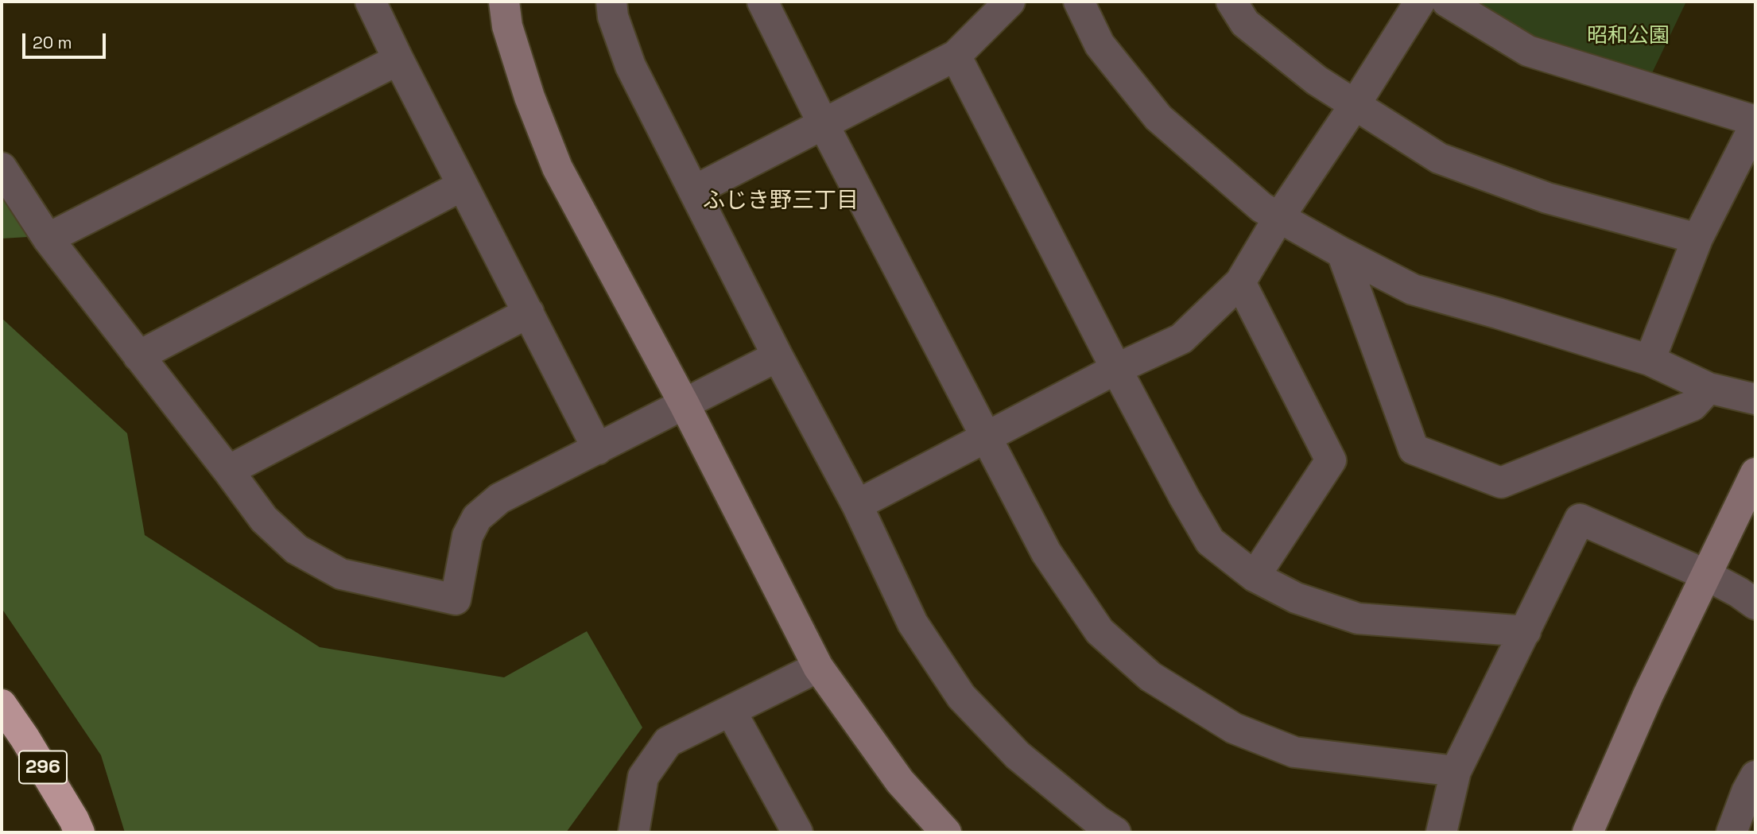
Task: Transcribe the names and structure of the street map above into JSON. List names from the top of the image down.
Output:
{
  "streets": {
    "highway": ["296"]
  },
  "districts": ["ふじき野三丁目"],
  "parks": ["昭和公園"],
  "scale_bar": "20 m"
}
